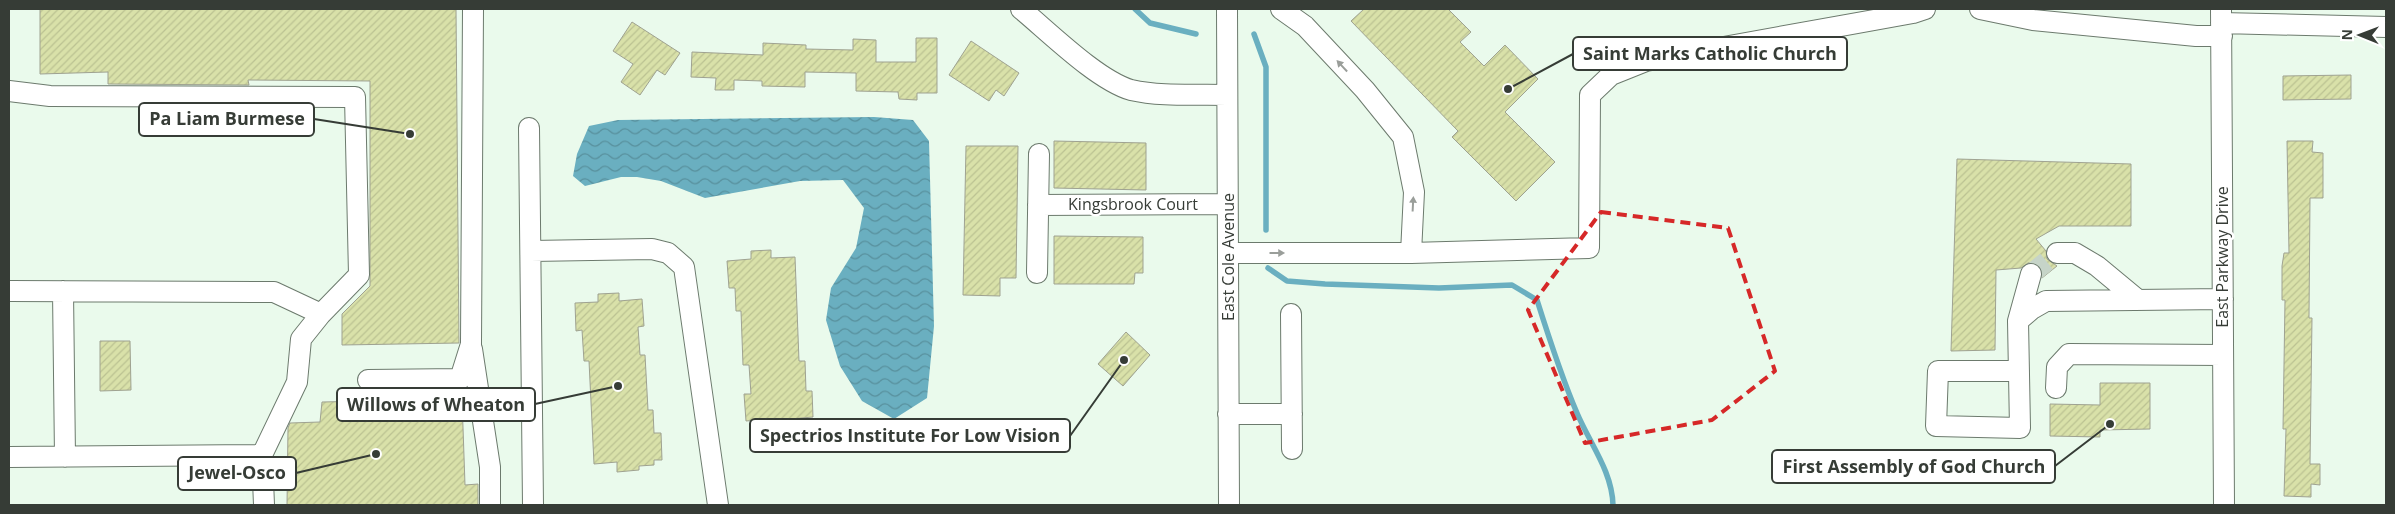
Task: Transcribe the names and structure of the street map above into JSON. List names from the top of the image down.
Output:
{
  "streets": {
    "street": ["Kingsbrook Court", "East Cole Avenue", "East Parkway Drive"]
  },
  "crossings": [
    ["Kingsbrook Court", "East Cole Avenue"]
  ],
  "places": [
    "Saint Marks Catholic Church",
    "Pa Liam Burmese",
    "Spectrios Institute For Low Vision",
    "Willows of Wheaton",
    "First Assembly of God Church",
    "Jewel-Osco"
  ],
  "north": "left"
}
